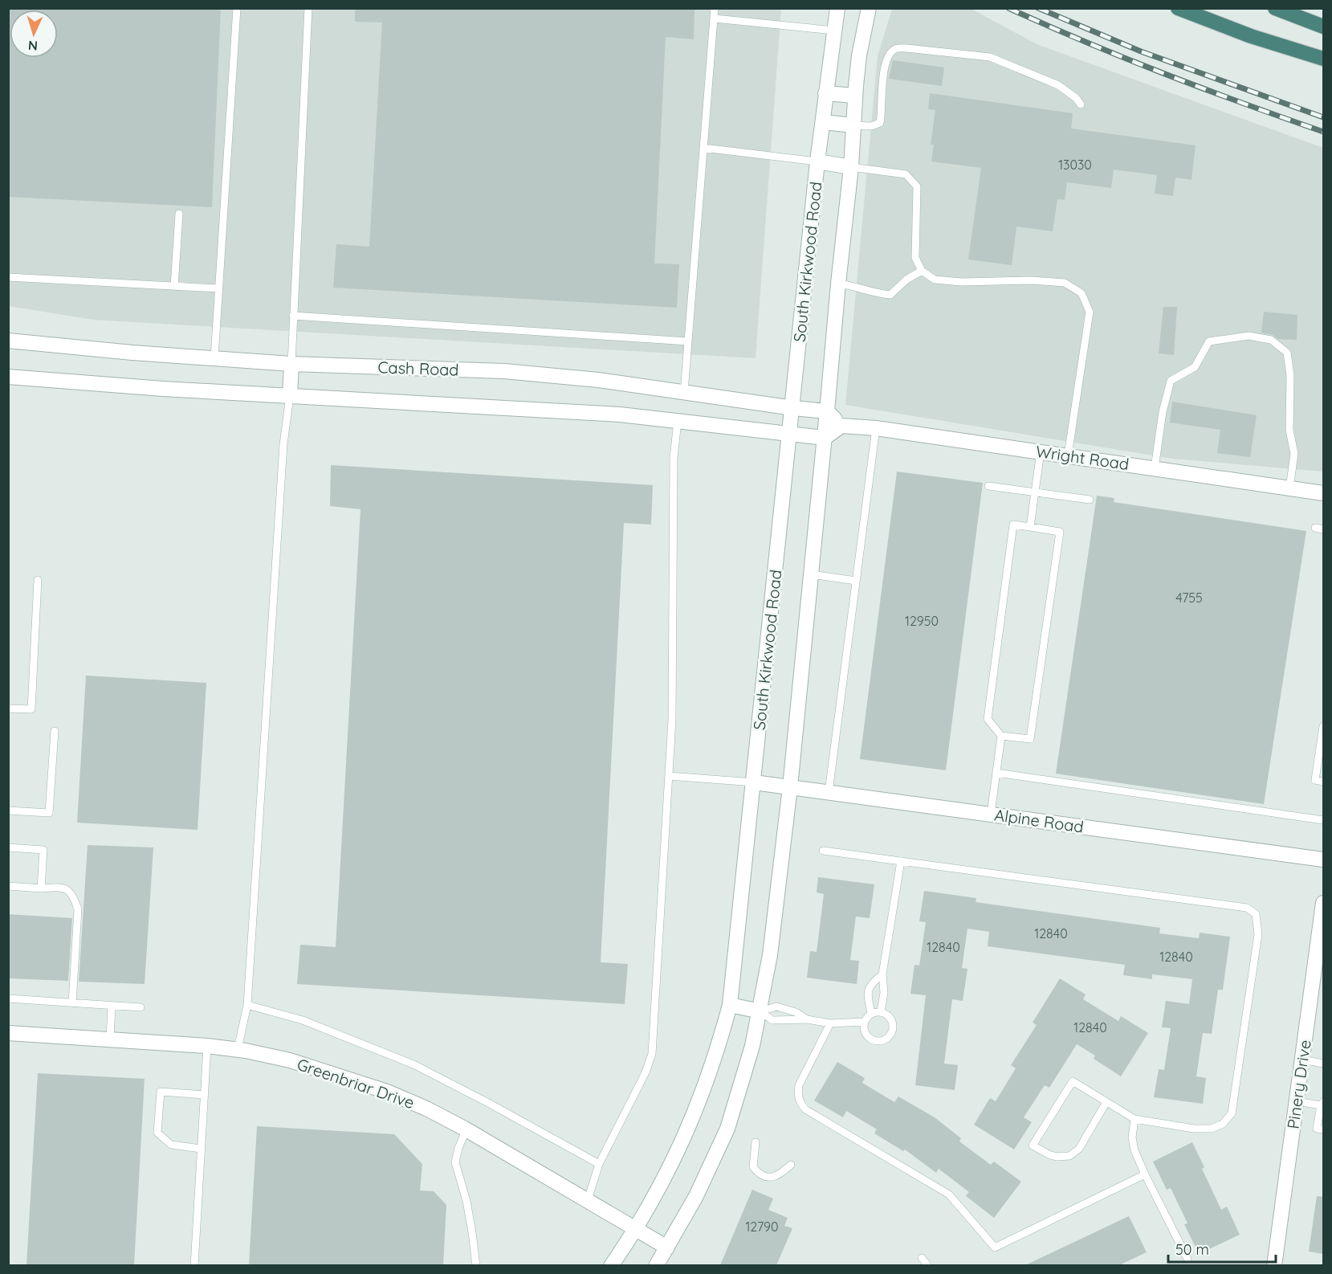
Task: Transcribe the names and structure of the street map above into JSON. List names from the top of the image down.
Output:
{
  "streets": {
    "street": [
      "South Kirkwood Road",
      "Cash Road",
      "Wright Road",
      "Alpine Road",
      "Greenbriar Drive",
      "Pinery Drive"
    ]
  },
  "crossings": [
    ["South Kirkwood Road", "Cash Road"],
    ["South Kirkwood Road", "Alpine Road"],
    ["South Kirkwood Road", "Greenbriar Drive"]
  ],
  "house_numbers": [
    "13030",
    "4755",
    "12950",
    "12840",
    "12840",
    "12840",
    "12840",
    "12790"
  ],
  "scale_bar": "50 m",
  "north": "bottom"
}
